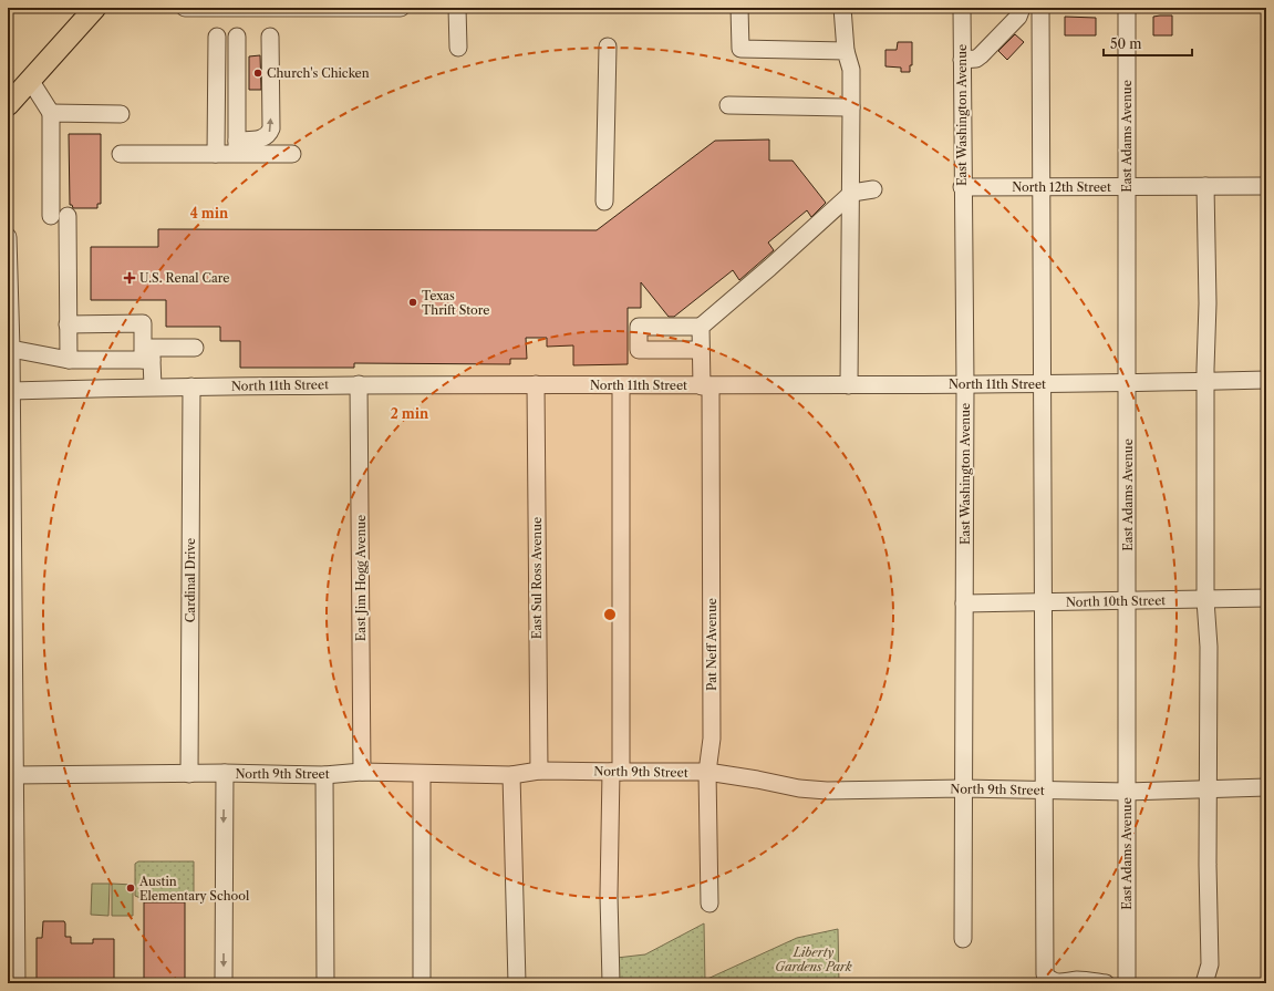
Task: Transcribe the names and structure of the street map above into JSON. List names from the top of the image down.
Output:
{
  "streets": {
    "street": [
      "East Washington Avenue",
      "East Adams Avenue",
      "North 12th Street",
      "North 11th Street",
      "East Jim Hogg Avenue",
      "East Sul Ross Avenue",
      "Cardinal Drive",
      "North 10th Street",
      "Pat Neff Avenue",
      "North 9th Street"
    ]
  },
  "crossings": [
    ["East Washington Avenue", "North 12th Street"],
    ["East Washington Avenue", "North 11th Street"],
    ["East Washington Avenue", "North 10th Street"],
    ["East Washington Avenue", "North 9th Street"],
    ["East Adams Avenue", "North 12th Street"],
    ["East Adams Avenue", "North 11th Street"],
    ["East Adams Avenue", "North 10th Street"],
    ["East Adams Avenue", "North 9th Street"],
    ["North 11th Street", "East Jim Hogg Avenue"],
    ["North 11th Street", "East Sul Ross Avenue"],
    ["North 11th Street", "Cardinal Drive"],
    ["North 11th Street", "Pat Neff Avenue"],
    ["East Jim Hogg Avenue", "North 9th Street"],
    ["East Sul Ross Avenue", "North 9th Street"],
    ["Cardinal Drive", "North 9th Street"],
    ["Pat Neff Avenue", "North 9th Street"]
  ],
  "parks": ["Liberty Gardens Park"],
  "places": {
    "other": ["Church's Chicken", "Texas Thrift Store", "Austin Elementary School"],
    "health": ["U.S. Renal Care"]
  },
  "scale_bar": "50 m",
  "rings": ["4 min", "2 min"]
}
